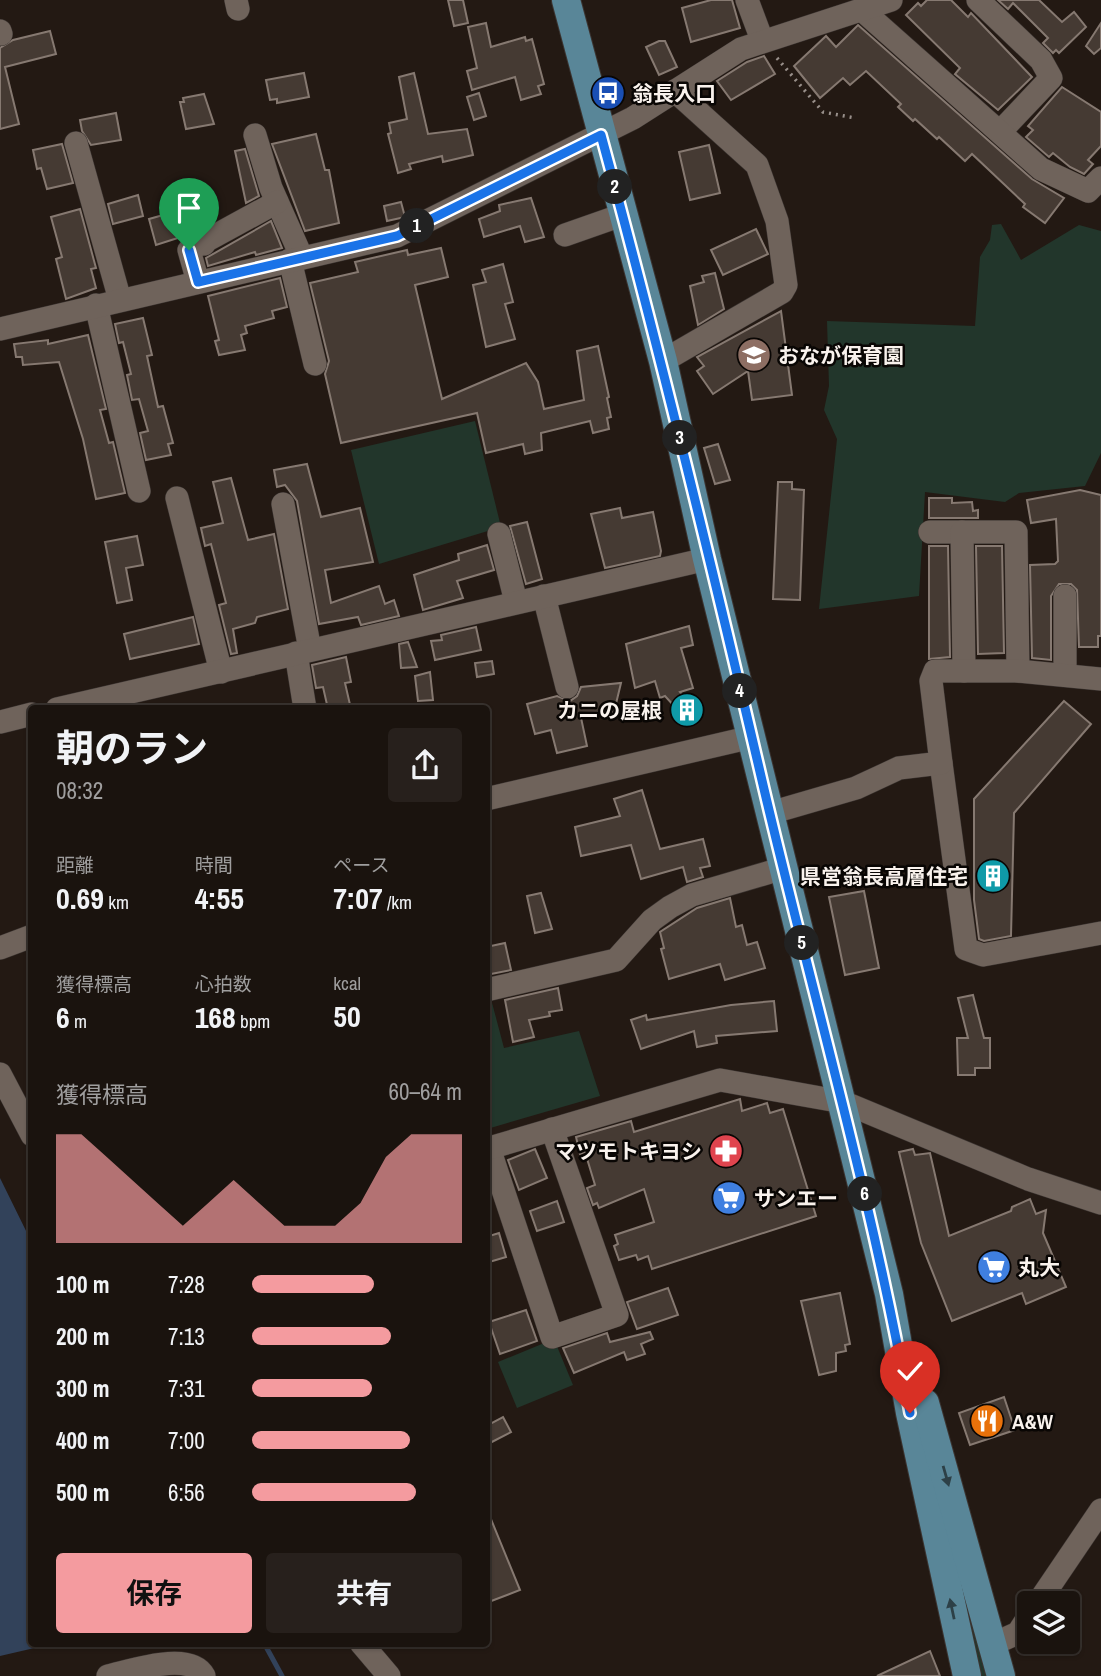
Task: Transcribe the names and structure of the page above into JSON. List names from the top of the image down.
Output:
{
  "places": {
    "bus stop": ["翁長入口"],
    "school or university": ["おなが保育園"],
    "building": ["カニの屋根", "県営翁長高層住宅"],
    "pharmacy": ["マツモトキヨシ"],
    "supermarket": ["サンエー", "丸大"],
    "restaurant": ["A&W"]
  },
  "page": {
    "pins": [
      "2",
      "1",
      "3",
      "4",
      "5",
      "6"
    ],
    "heading": ["朝のラン", "08:32"],
    "stats": [
      ["距離", "0.69 km"],
      ["時間", "4:55"],
      ["ペース", "7:07 /km"],
      ["獲得標高", "6 m"],
      ["心拍数", "168 bpm"],
      ["kcal", "50"]
    ],
    "chart": ["獲得標高", "60–64 m"],
    "list": [
      {
        "name": "100 m",
        "note": "7:28"
      },
      {
        "name": "200 m",
        "note": "7:13"
      },
      {
        "name": "300 m",
        "note": "7:31"
      },
      {
        "name": "400 m",
        "note": "7:00"
      },
      {
        "name": "500 m",
        "note": "6:56"
      }
    ],
    "buttons": ["保存", "共有"]
  }
}
